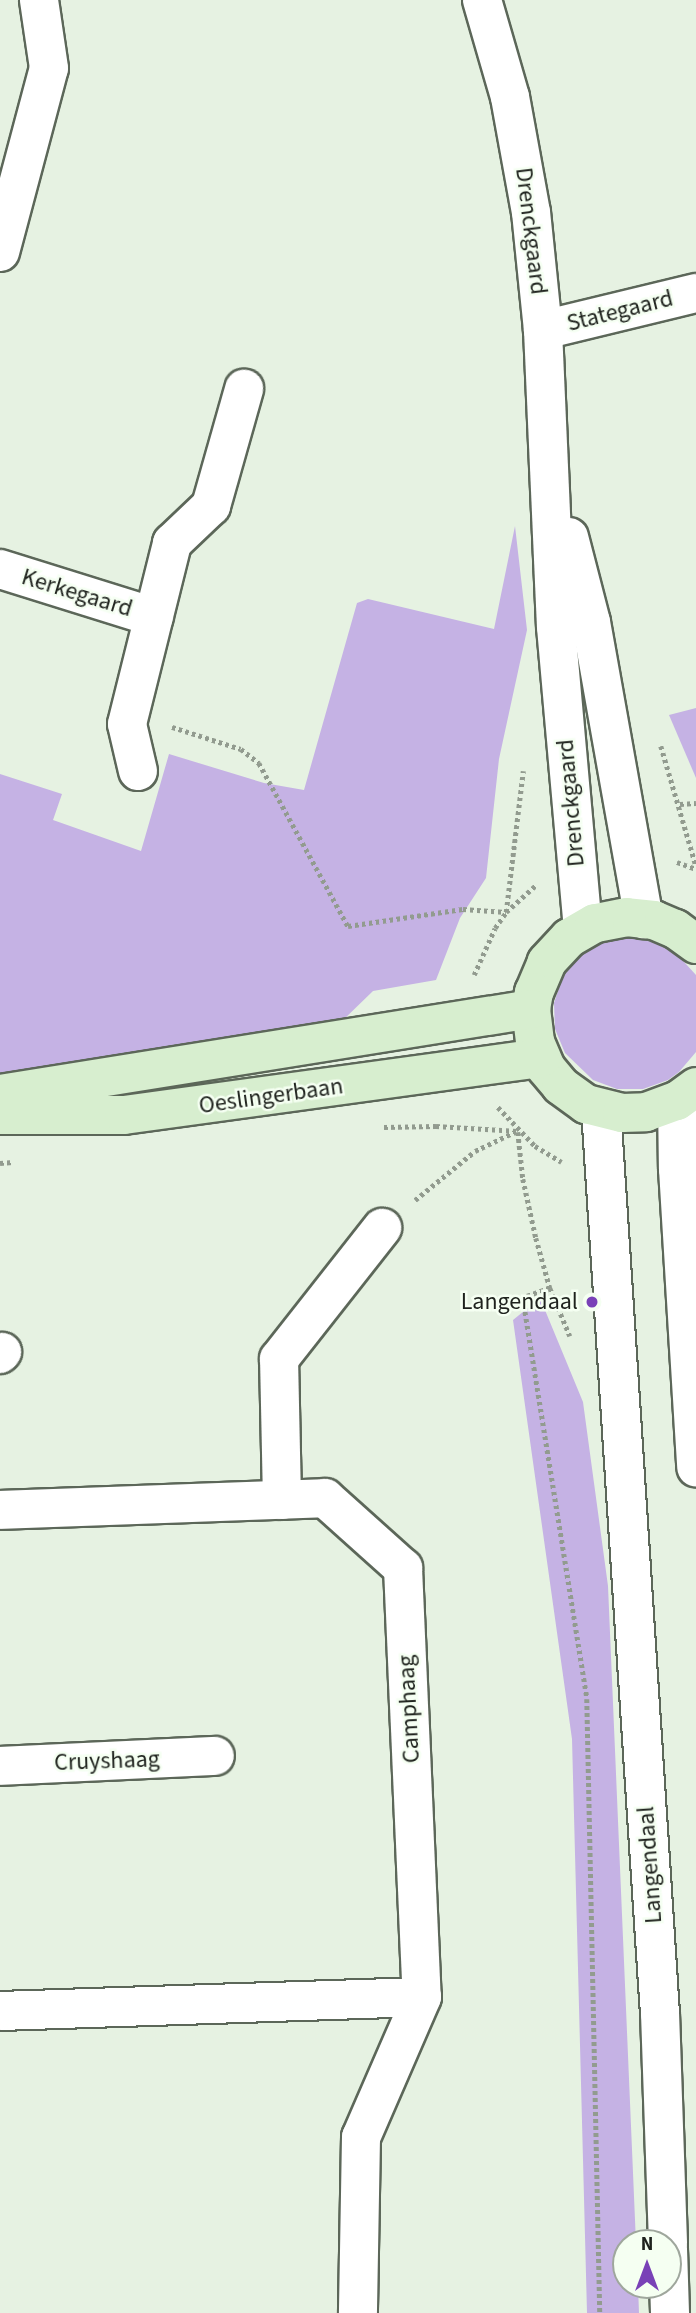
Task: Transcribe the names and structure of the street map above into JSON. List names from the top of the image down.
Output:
{
  "streets": {
    "main road": ["Oeslingerbaan"],
    "street": [
      "Drenckgaard",
      "Stategaard",
      "Kerkegaard",
      "Camphaag",
      "Cruyshaag",
      "Langendaal"
    ]
  },
  "crossings": [
    ["Drenckgaard", "Stategaard"]
  ],
  "places": ["Langendaal"],
  "north": "top"
}
